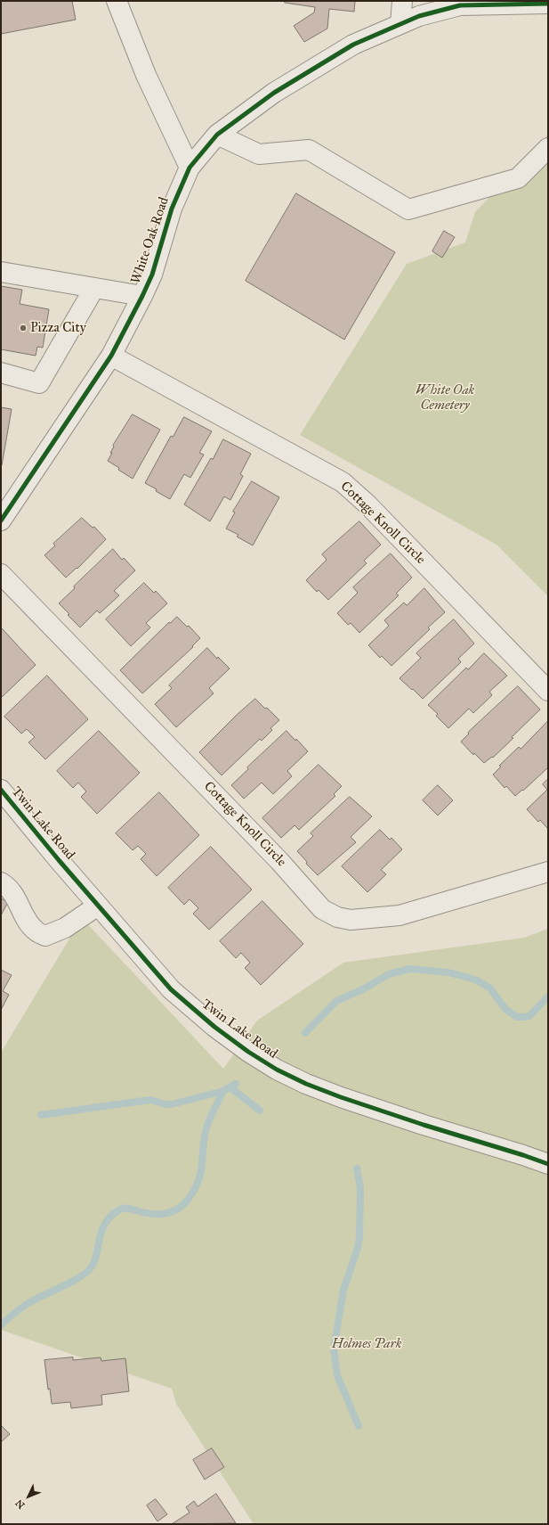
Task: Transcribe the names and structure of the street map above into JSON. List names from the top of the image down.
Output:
{
  "streets": {
    "street": ["White Oak Road", "Cottage Knoll Circle", "Twin Lake Road"]
  },
  "crossings": [
    ["White Oak Road", "Cottage Knoll Circle"]
  ],
  "parks": ["White Oak Cemetery", "Holmes Park"],
  "places": ["Pizza City"],
  "north": "bottom left"
}
